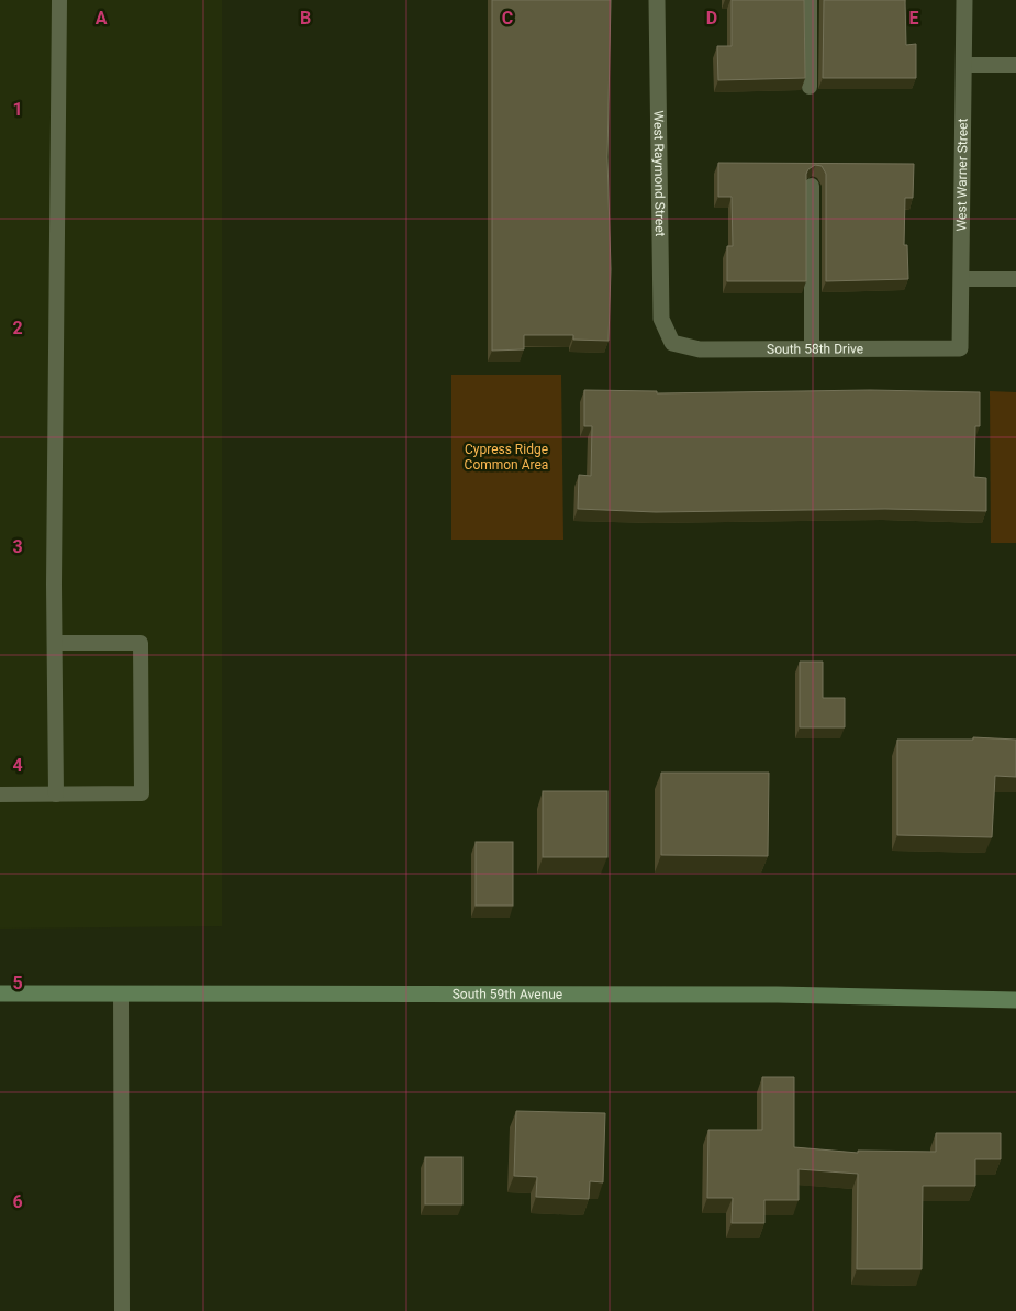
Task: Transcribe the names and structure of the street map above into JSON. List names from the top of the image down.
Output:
{
  "streets": {
    "main road": ["South 59th Avenue"],
    "street": ["West Raymond Street", "West Warner Street", "South 58th Drive"]
  },
  "crossings": [
    ["West Raymond Street", "South 58th Drive"],
    ["West Warner Street", "South 58th Drive"]
  ],
  "parks": ["Cypress Ridge Common Area"],
  "grid": {
    "columns": [
      "A",
      "B",
      "C",
      "D",
      "E"
    ],
    "rows": [
      "1",
      "2",
      "3",
      "4",
      "5",
      "6"
    ]
  }
}
